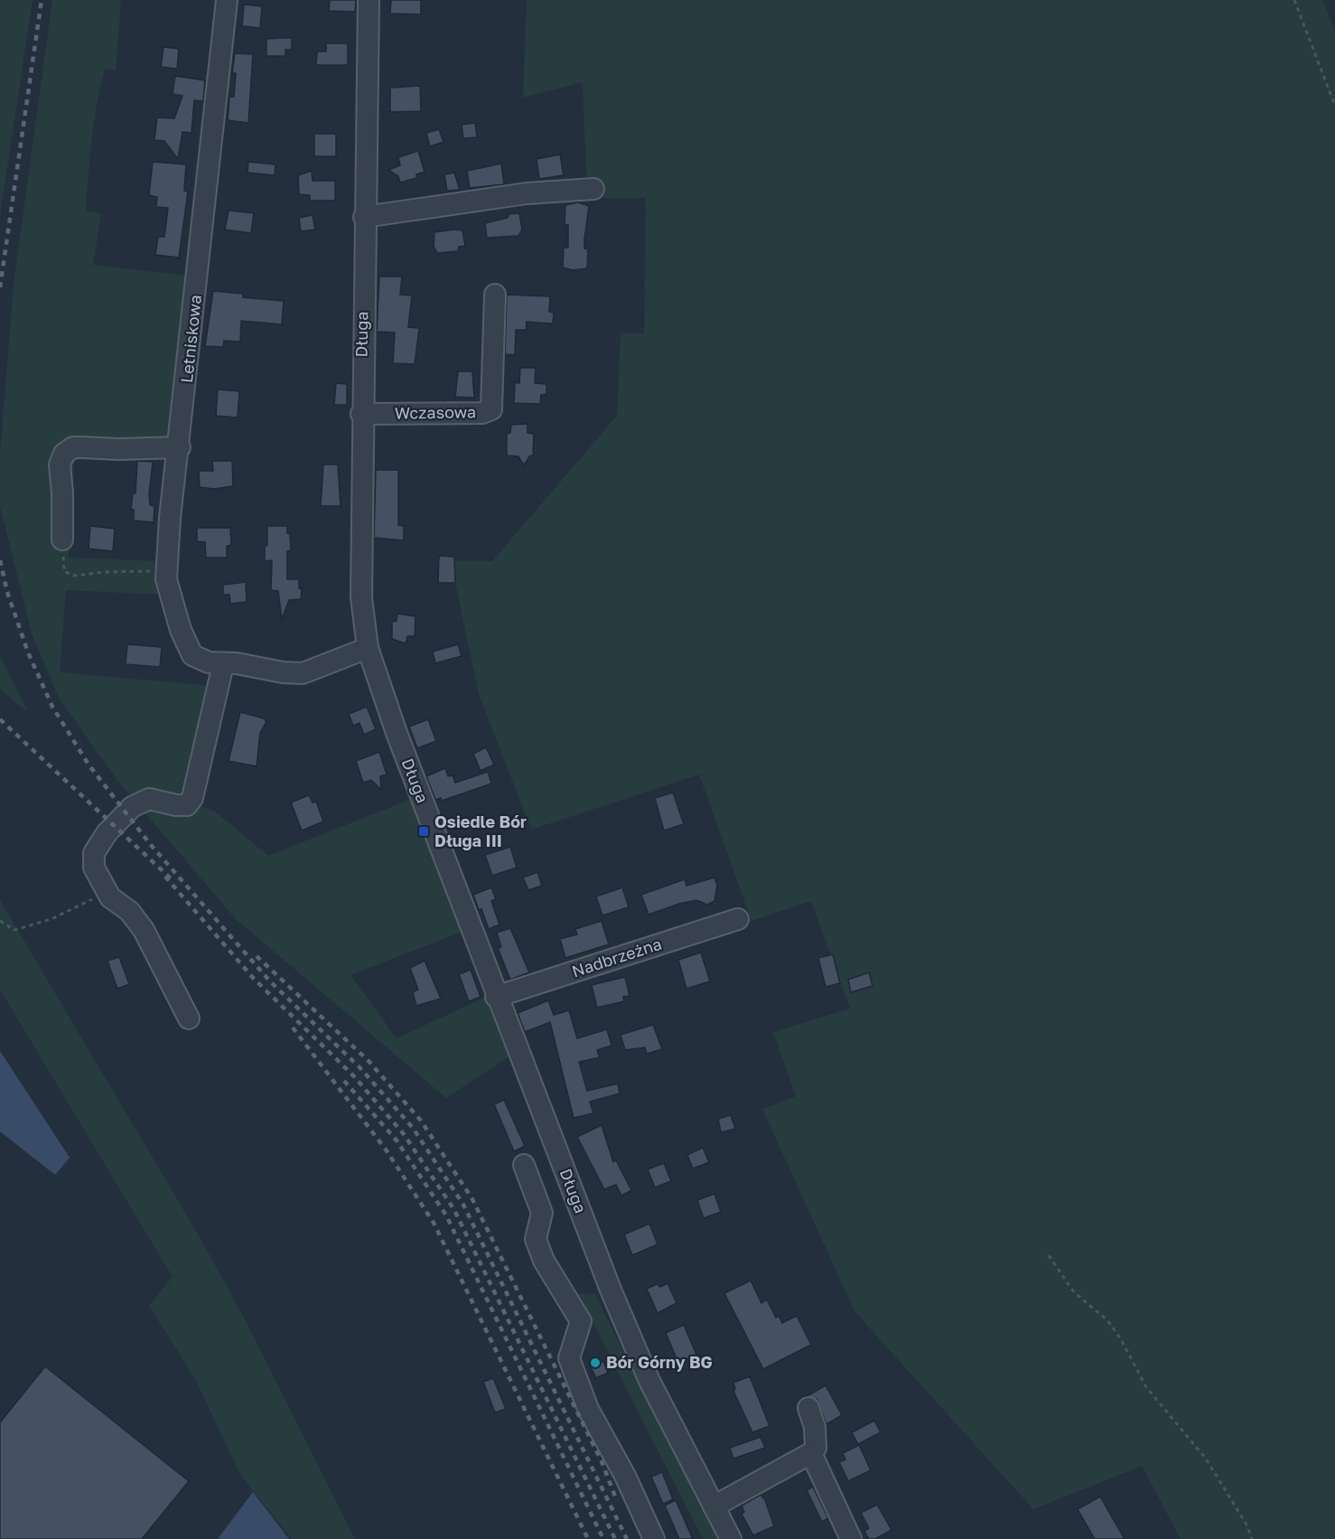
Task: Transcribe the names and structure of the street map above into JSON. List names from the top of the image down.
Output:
{
  "streets": {
    "street": [
      "Długa",
      "Letniskowa",
      "Wczasowa",
      "Nadbrzeżna"
    ]
  },
  "crossings": [
    ["Długa", "Wczasowa"],
    ["Długa", "Nadbrzeżna"]
  ],
  "places": {
    "transit": ["Osiedle Bór Długa III"],
    "other": ["Bór Górny BG"]
  }
}
